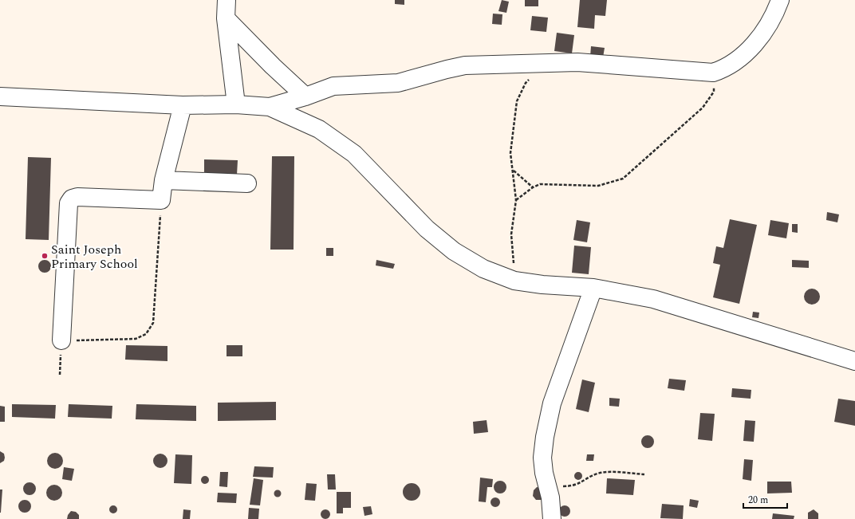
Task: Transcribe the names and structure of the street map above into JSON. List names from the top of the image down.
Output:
{
  "places": ["Saint Joseph Primary School"],
  "scale_bar": "20 m"
}
